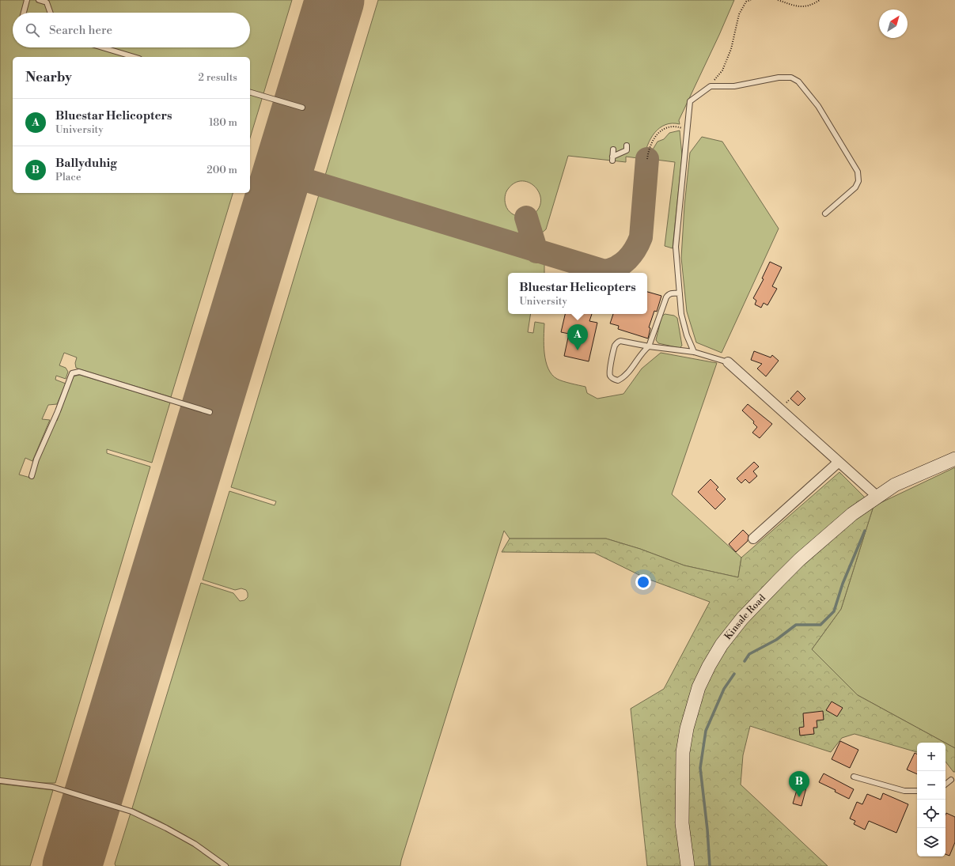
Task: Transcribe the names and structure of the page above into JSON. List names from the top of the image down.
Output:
{
  "streets": {
    "main road": ["Kinsale Road"]
  },
  "north": "top right",
  "page": {
    "search": "Search here",
    "heading": ["Nearby", "2 results"],
    "list": [
      {
        "mark": "A",
        "name": "Bluestar Helicopters",
        "note": "University",
        "value": "180 m"
      },
      {
        "mark": "B",
        "name": "Ballyduhig",
        "note": "Place",
        "value": "200 m"
      }
    ],
    "popup": ["Bluestar Helicopters", "University"],
    "pins": ["A", "B"],
    "map_buttons": ["+", "−"]
  }
}
